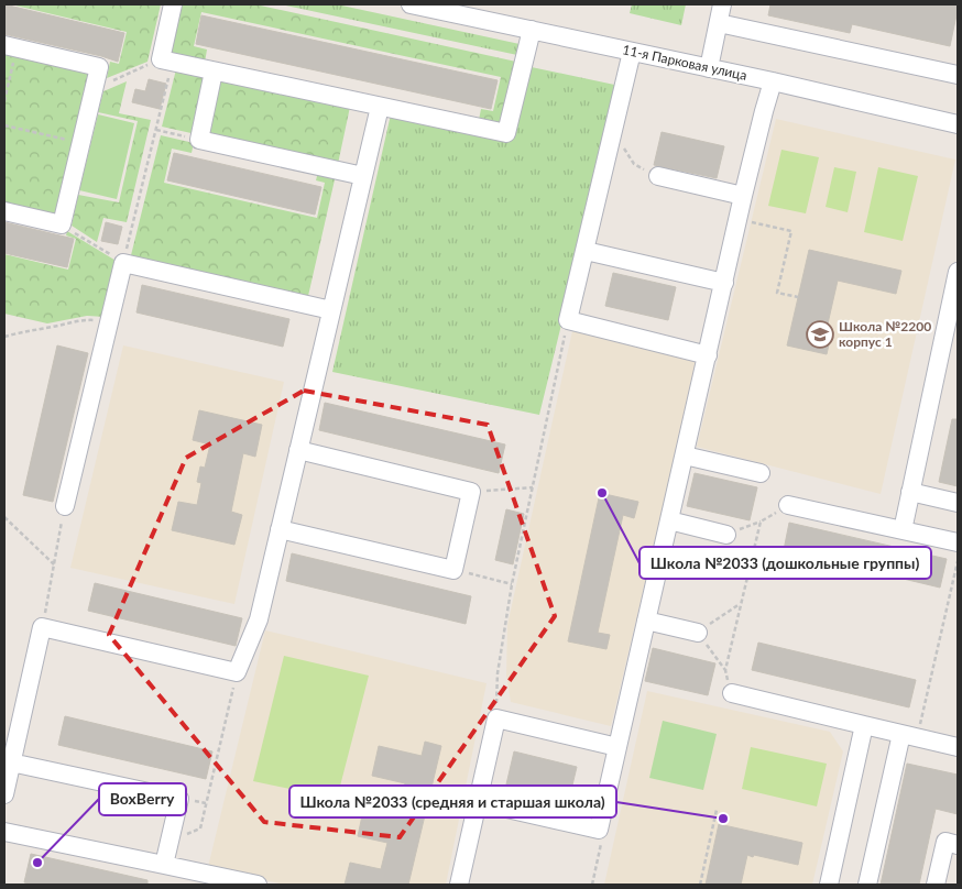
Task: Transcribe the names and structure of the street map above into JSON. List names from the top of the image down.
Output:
{
  "streets": {
    "street": ["11-я Парковая улица"]
  },
  "places": {
    "school or university": ["Школа №2200 корпус 1"],
    "other": ["Школа №2033 (дошкольные группы)", "Школа №2033 (средняя и старшая школа)", "BoxBerry"]
  }
}
